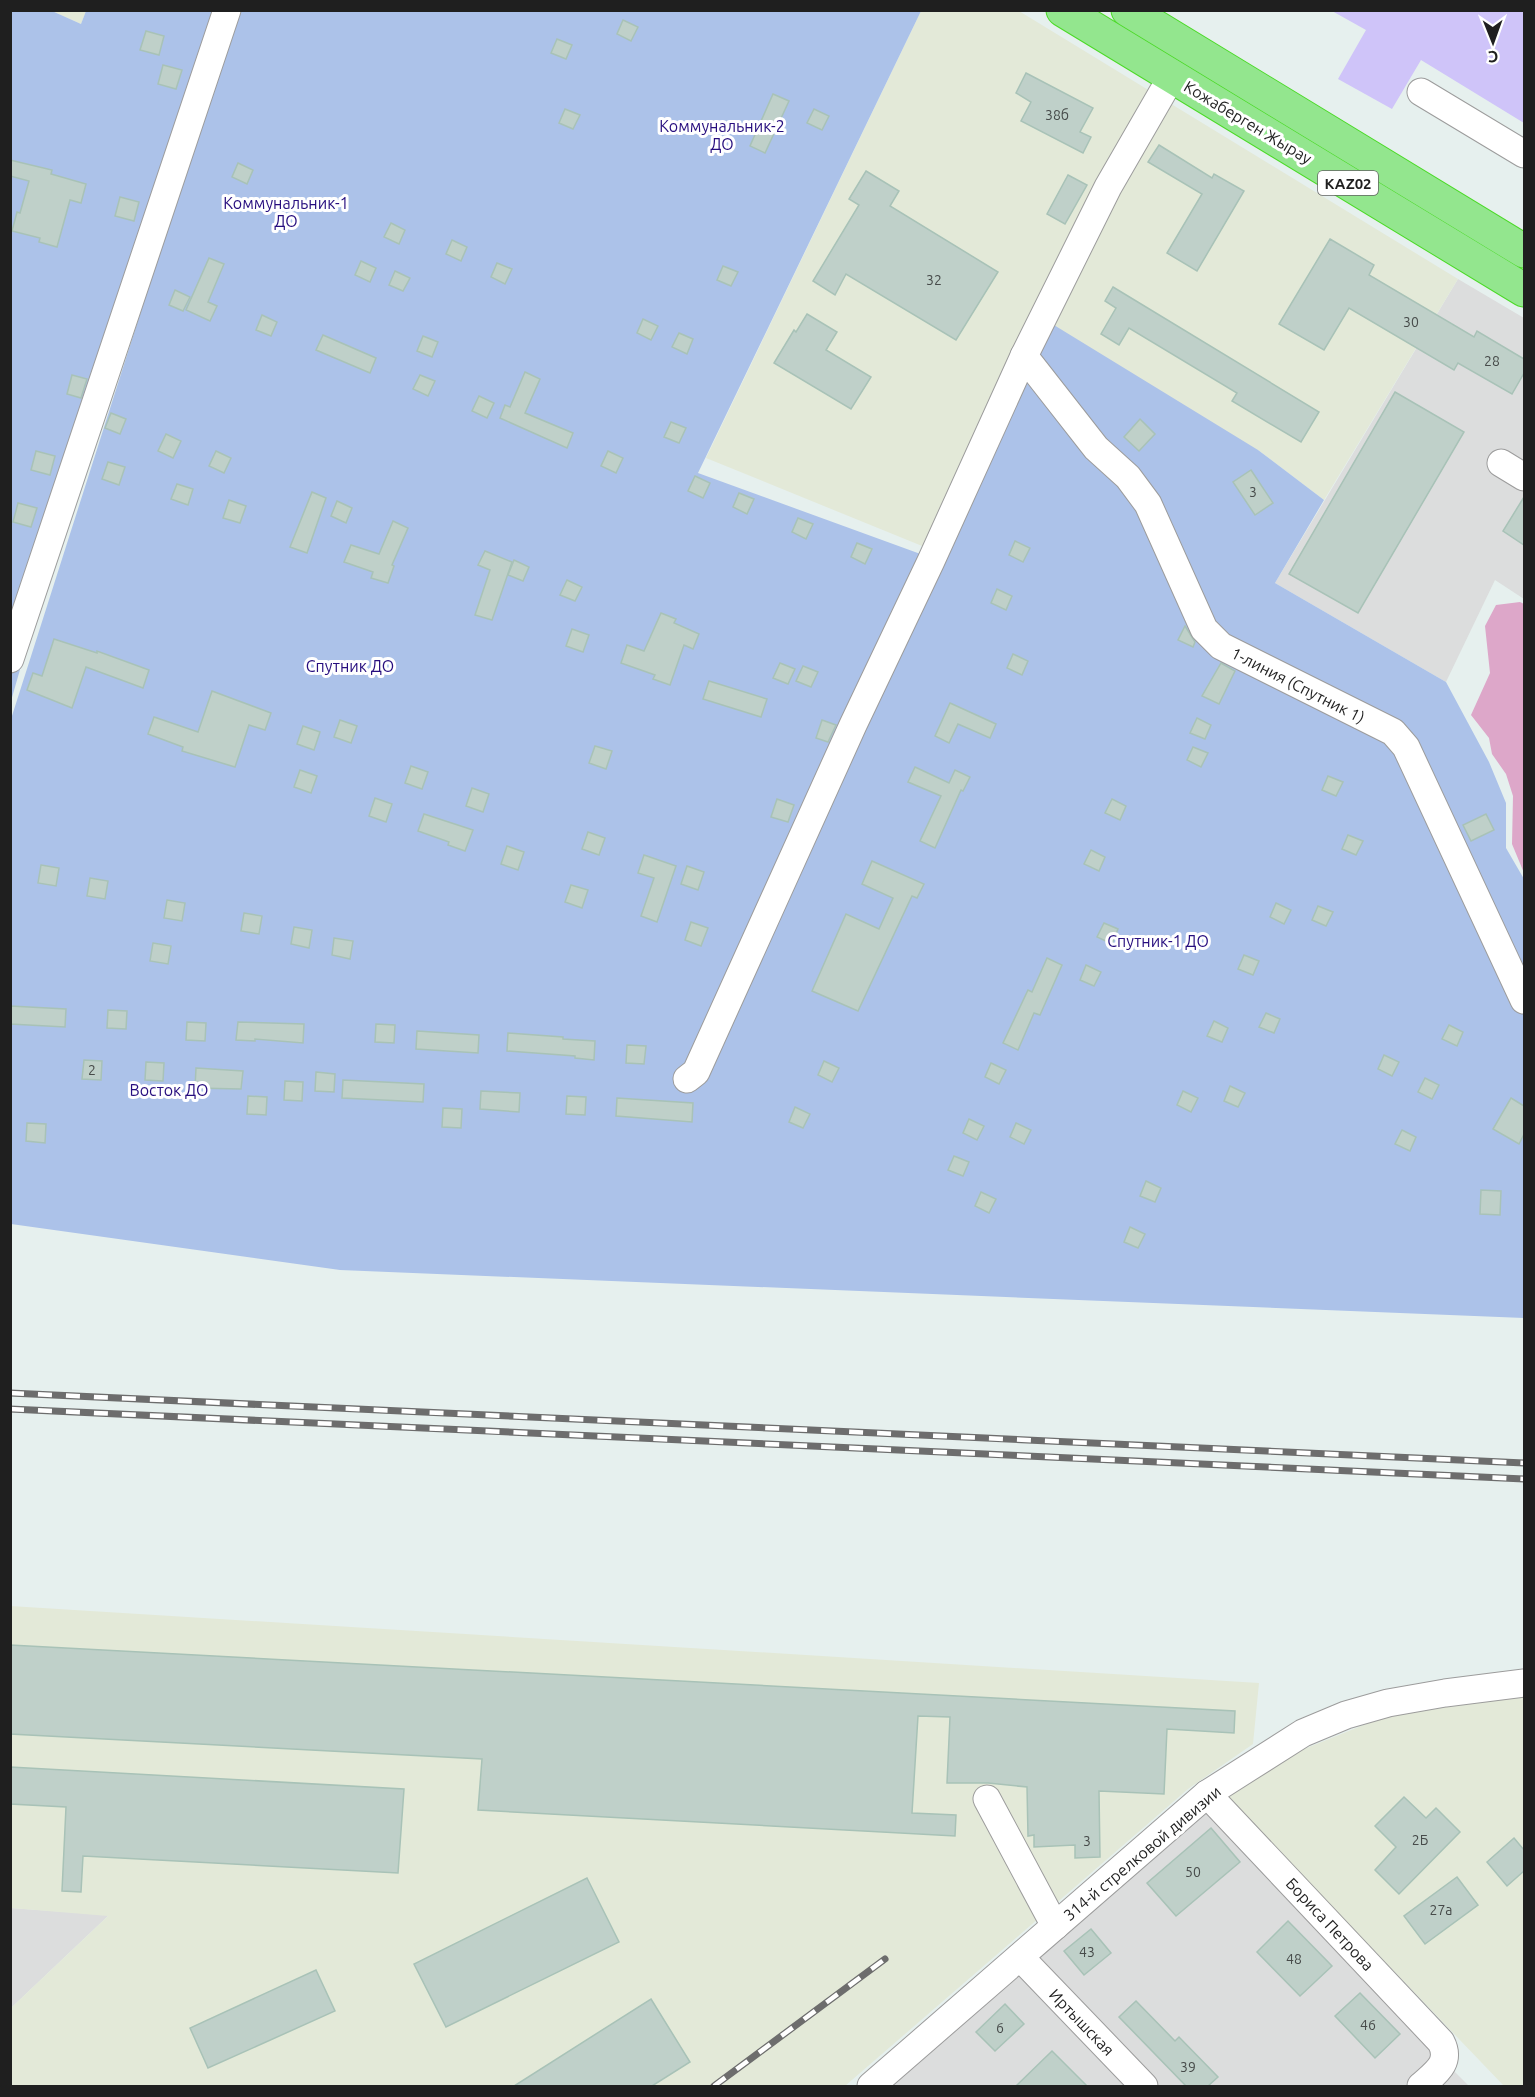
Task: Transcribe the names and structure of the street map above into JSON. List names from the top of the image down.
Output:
{
  "streets": {
    "highway": ["Кожаберген Жырау", "KAZ02"],
    "street": [
      "1-линия (Спутник 1)",
      "314-й стрелковой дивизии",
      "Бориса Петрова",
      "Иртышская"
    ]
  },
  "crossings": [
    ["314-й стрелковой дивизии", "Бориса Петрова"],
    ["314-й стрелковой дивизии", "Иртышская"]
  ],
  "parks": [
    "Коммунальник-2 ДО",
    "Коммунальник-1 ДО",
    "Спутник ДО",
    "Спутник-1 ДО",
    "Восток ДО"
  ],
  "house_numbers": [
    "38б",
    "32",
    "30",
    "28",
    "3",
    "2",
    "2Б",
    "3",
    "50",
    "27а",
    "43",
    "48",
    "46",
    "6",
    "39"
  ],
  "north": "bottom"
}
